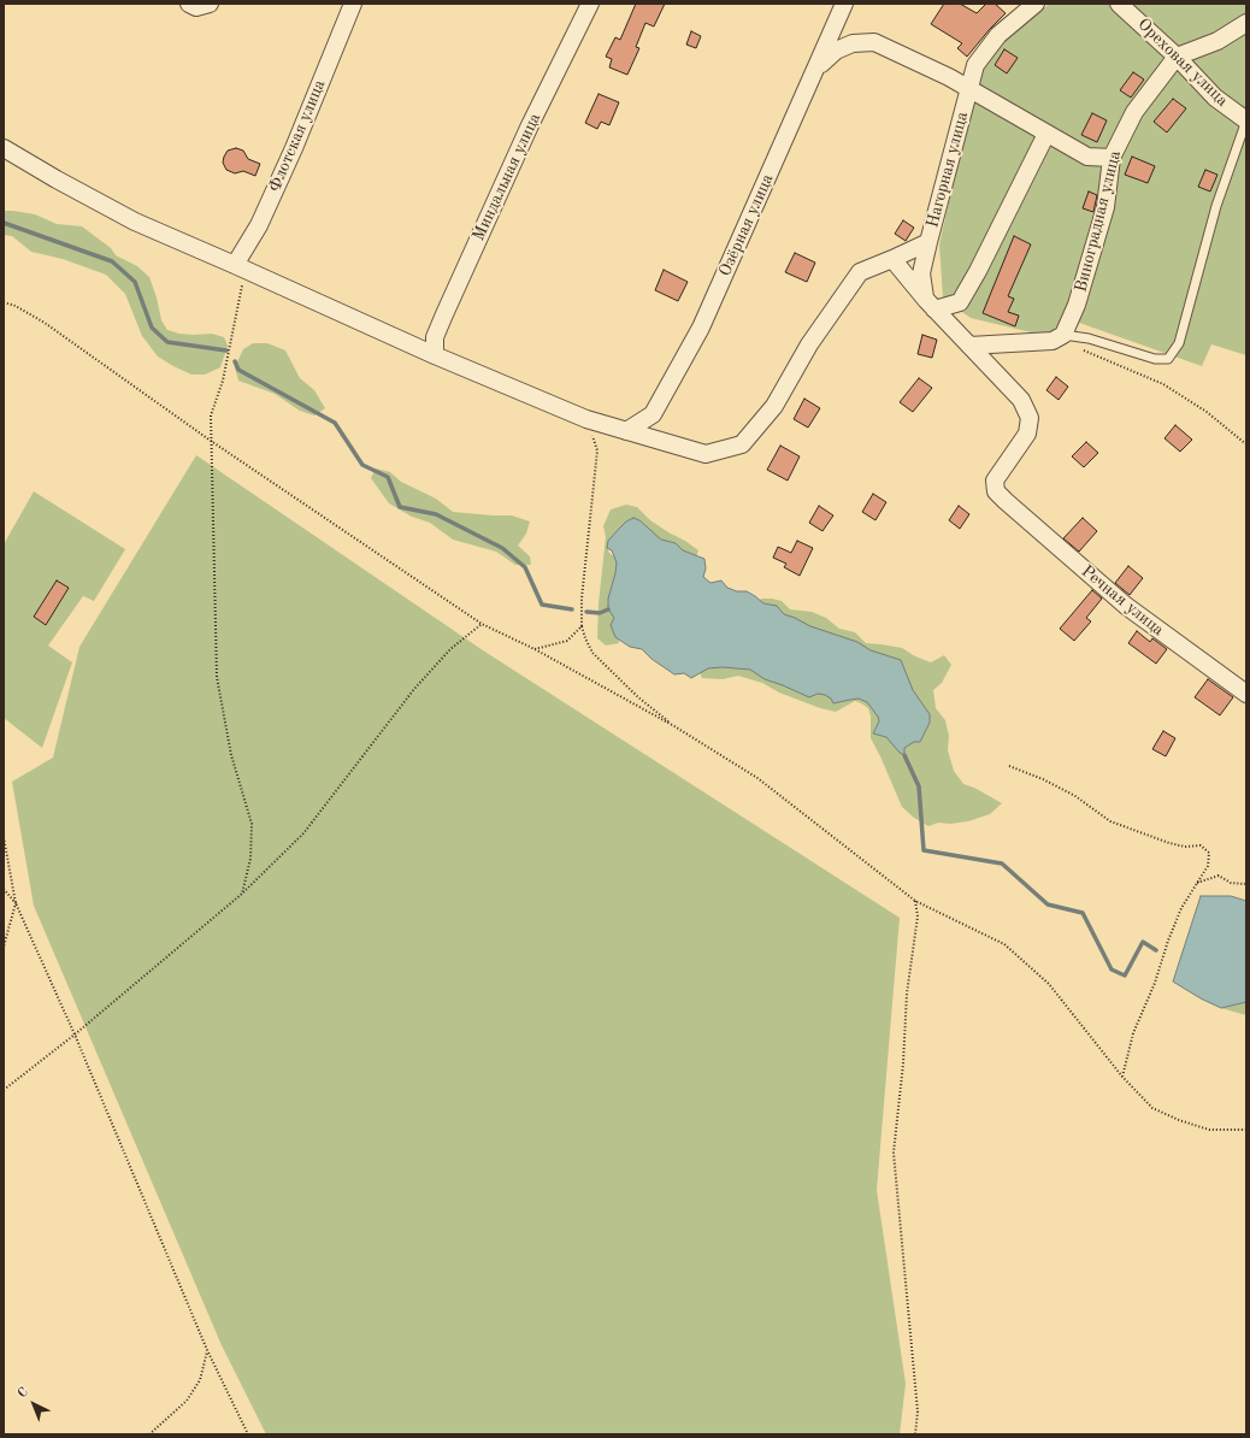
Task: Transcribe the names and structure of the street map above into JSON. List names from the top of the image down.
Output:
{
  "streets": {
    "street": [
      "Ореховая улица",
      "Флотская улица",
      "Нагорная улица",
      "Миндальная улица",
      "Виноградная улица",
      "Озёрная улица",
      "Речная улица"
    ]
  },
  "crossings": [
    ["Ореховая улица", "Виноградная улица"],
    ["Нагорная улица", "Озёрная улица"]
  ],
  "north": "top left"
}
